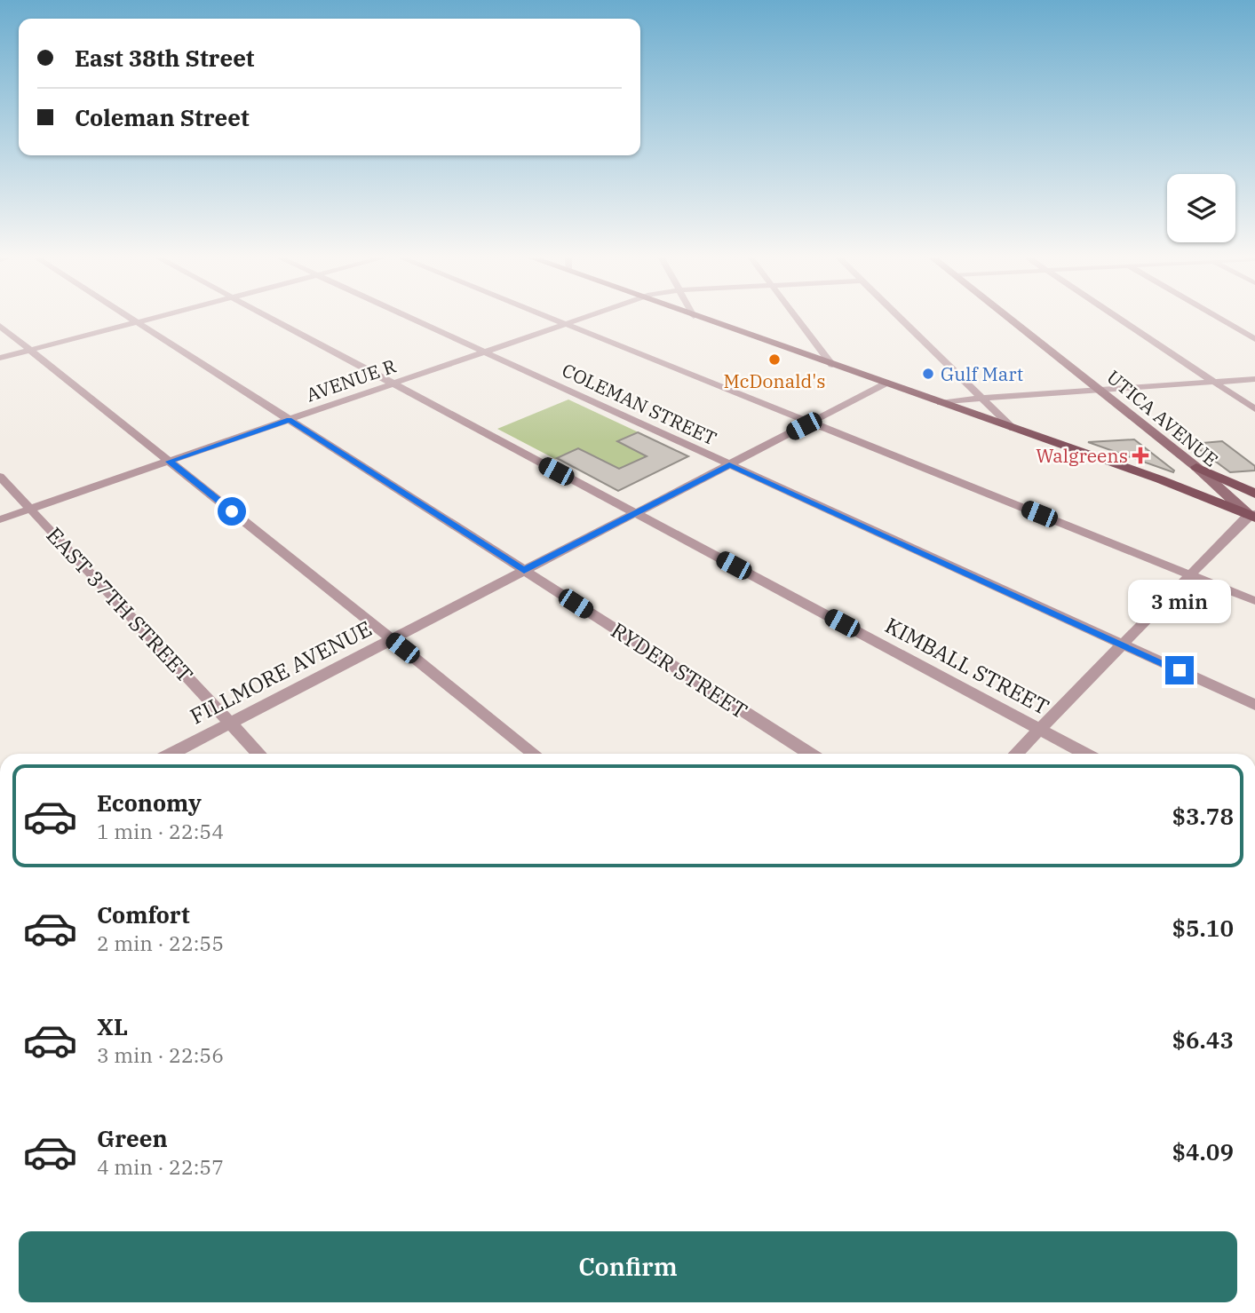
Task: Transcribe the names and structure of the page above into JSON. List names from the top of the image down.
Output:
{
  "streets": {
    "main road": ["UTICA AVENUE"],
    "street": [
      "AVENUE R",
      "COLEMAN STREET",
      "EAST 37TH STREET",
      "KIMBALL STREET",
      "RYDER STREET",
      "FILLMORE AVENUE"
    ]
  },
  "crossings": [
    ["AVENUE R", "COLEMAN STREET"],
    ["AVENUE R", "EAST 37TH STREET"],
    ["AVENUE R", "KIMBALL STREET"],
    ["AVENUE R", "RYDER STREET"],
    ["COLEMAN STREET", "FILLMORE AVENUE"],
    ["EAST 37TH STREET", "FILLMORE AVENUE"],
    ["KIMBALL STREET", "FILLMORE AVENUE"],
    ["RYDER STREET", "FILLMORE AVENUE"]
  ],
  "places": {
    "other": ["McDonald's", "Gulf Mart"],
    "health": ["Walgreens"]
  },
  "page": {
    "banner": ["East 38th Street", "Coleman Street"],
    "bubble": "3 min",
    "list": [
      {
        "name": "Economy",
        "note": "1 min · 22:54",
        "value": "$3.78"
      },
      {
        "name": "Comfort",
        "note": "2 min · 22:55",
        "value": "$5.10"
      },
      {
        "name": "XL",
        "note": "3 min · 22:56",
        "value": "$6.43"
      },
      {
        "name": "Green",
        "note": "4 min · 22:57",
        "value": "$4.09"
      }
    ],
    "buttons": "Confirm"
  }
}
